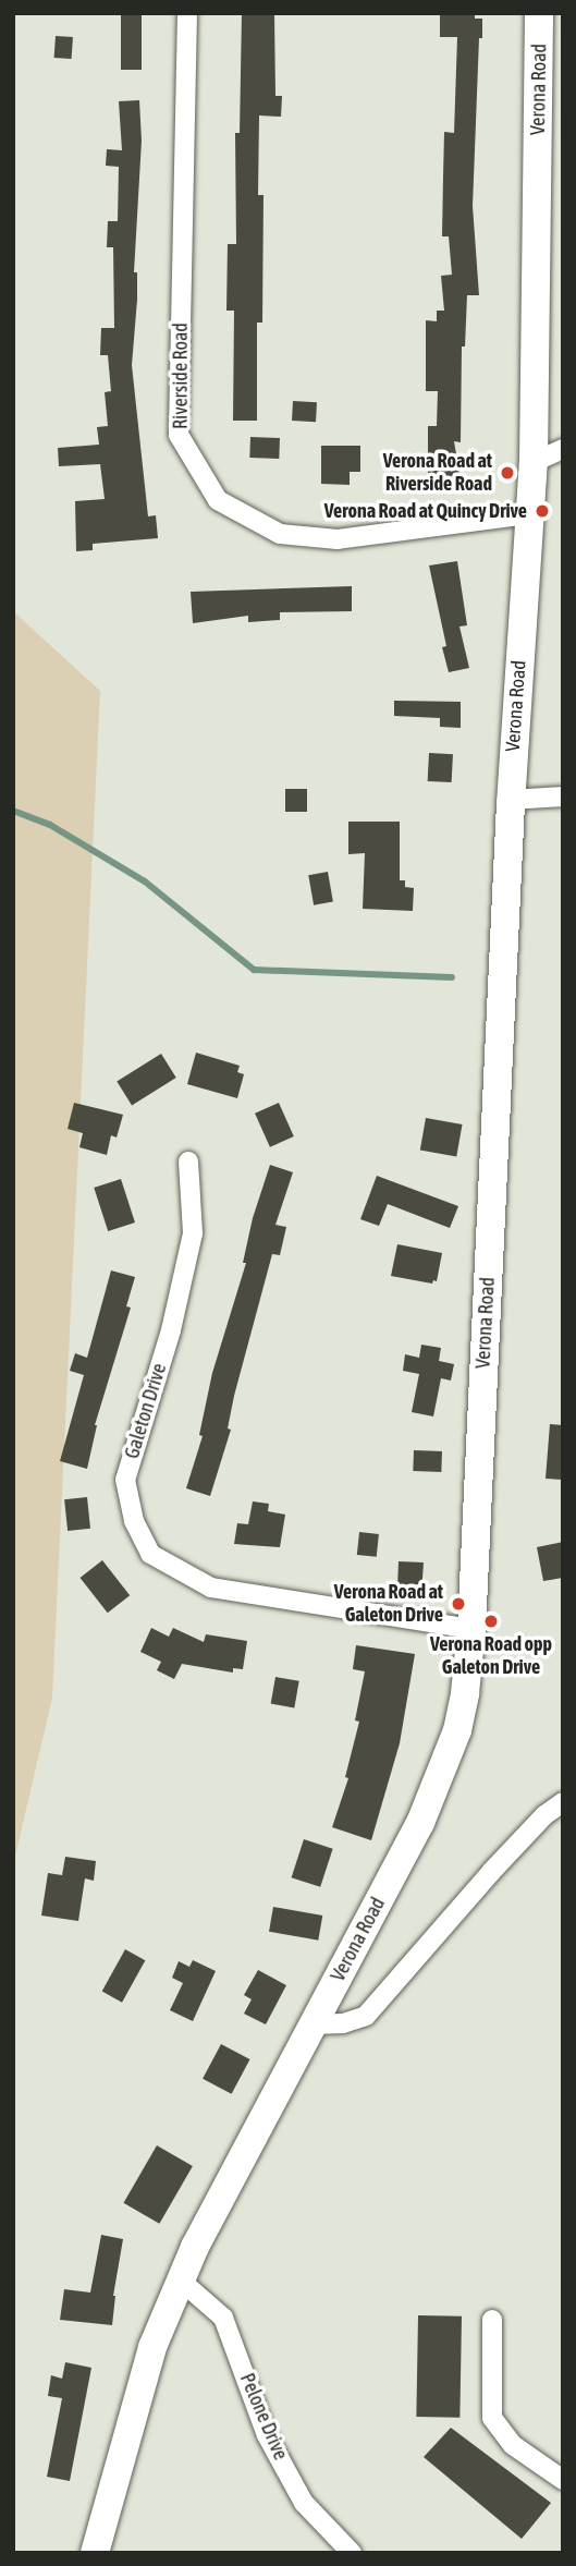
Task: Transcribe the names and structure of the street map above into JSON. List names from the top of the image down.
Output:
{
  "streets": {
    "street": [
      "Verona Road",
      "Riverside Road",
      "Galeton Drive",
      "Pelone Drive"
    ]
  },
  "crossings": [
    ["Verona Road", "Riverside Road"],
    ["Verona Road", "Galeton Drive"],
    ["Verona Road", "Pelone Drive"]
  ],
  "places": [
    "Verona Road at Riverside Road",
    "Verona Road at Quincy Drive",
    "Verona Road at Galeton Drive",
    "Verona Road opp Galeton Drive"
  ]
}
